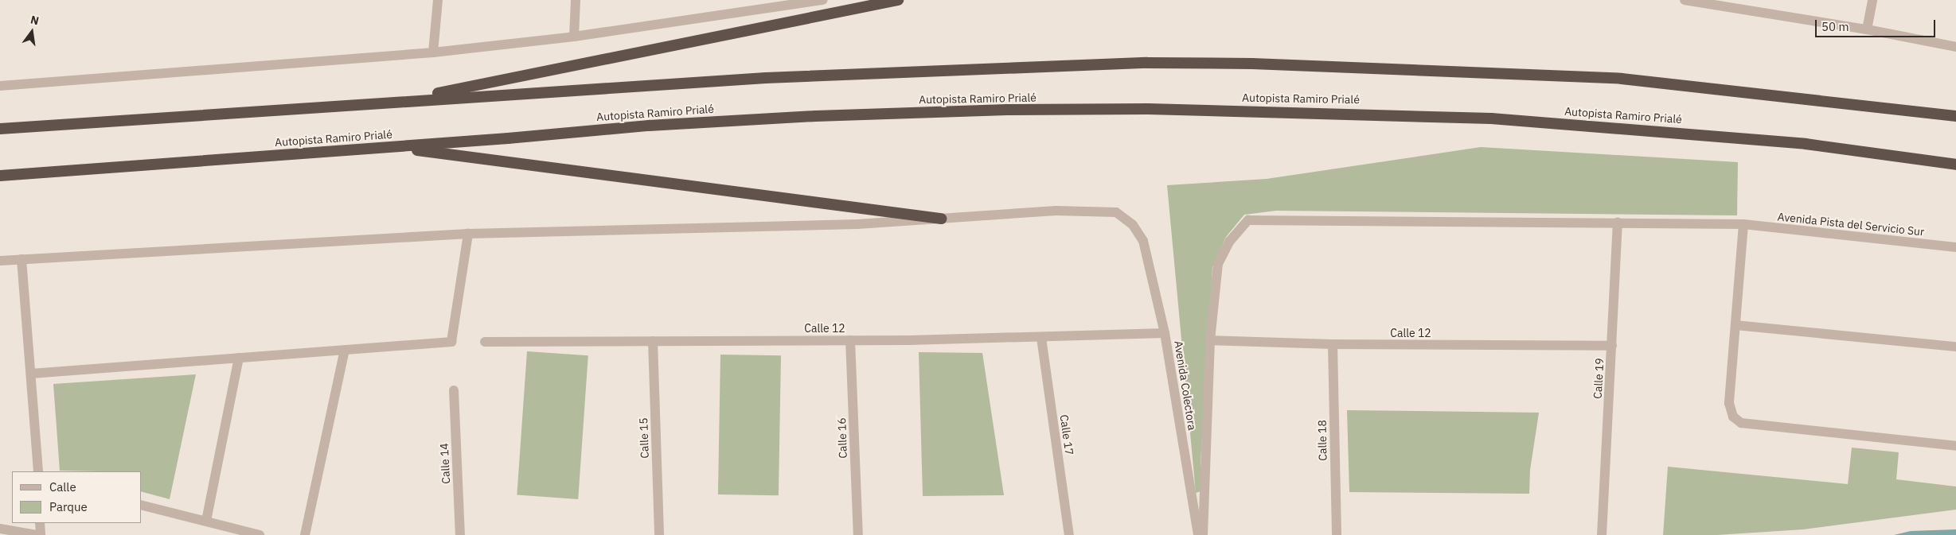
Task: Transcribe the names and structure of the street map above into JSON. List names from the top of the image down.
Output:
{
  "streets": {
    "highway": ["Autopista Ramiro Prialé"],
    "street": [
      "Avenida Pista del Servicio Sur",
      "Calle 12",
      "Calle 19",
      "Avenida Colectora",
      "Calle 17",
      "Calle 15",
      "Calle 16",
      "Calle 18",
      "Calle 14"
    ]
  },
  "crossings": [
    ["Avenida Pista del Servicio Sur", "Calle 12"],
    ["Avenida Pista del Servicio Sur", "Calle 19"],
    ["Calle 12", "Calle 19"],
    ["Calle 12", "Avenida Colectora"],
    ["Calle 12", "Calle 17"],
    ["Calle 12", "Calle 15"],
    ["Calle 12", "Calle 16"],
    ["Calle 12", "Calle 18"]
  ],
  "legend": ["Calle", "Parque"],
  "scale_bar": "50 m",
  "north": "top"
}
